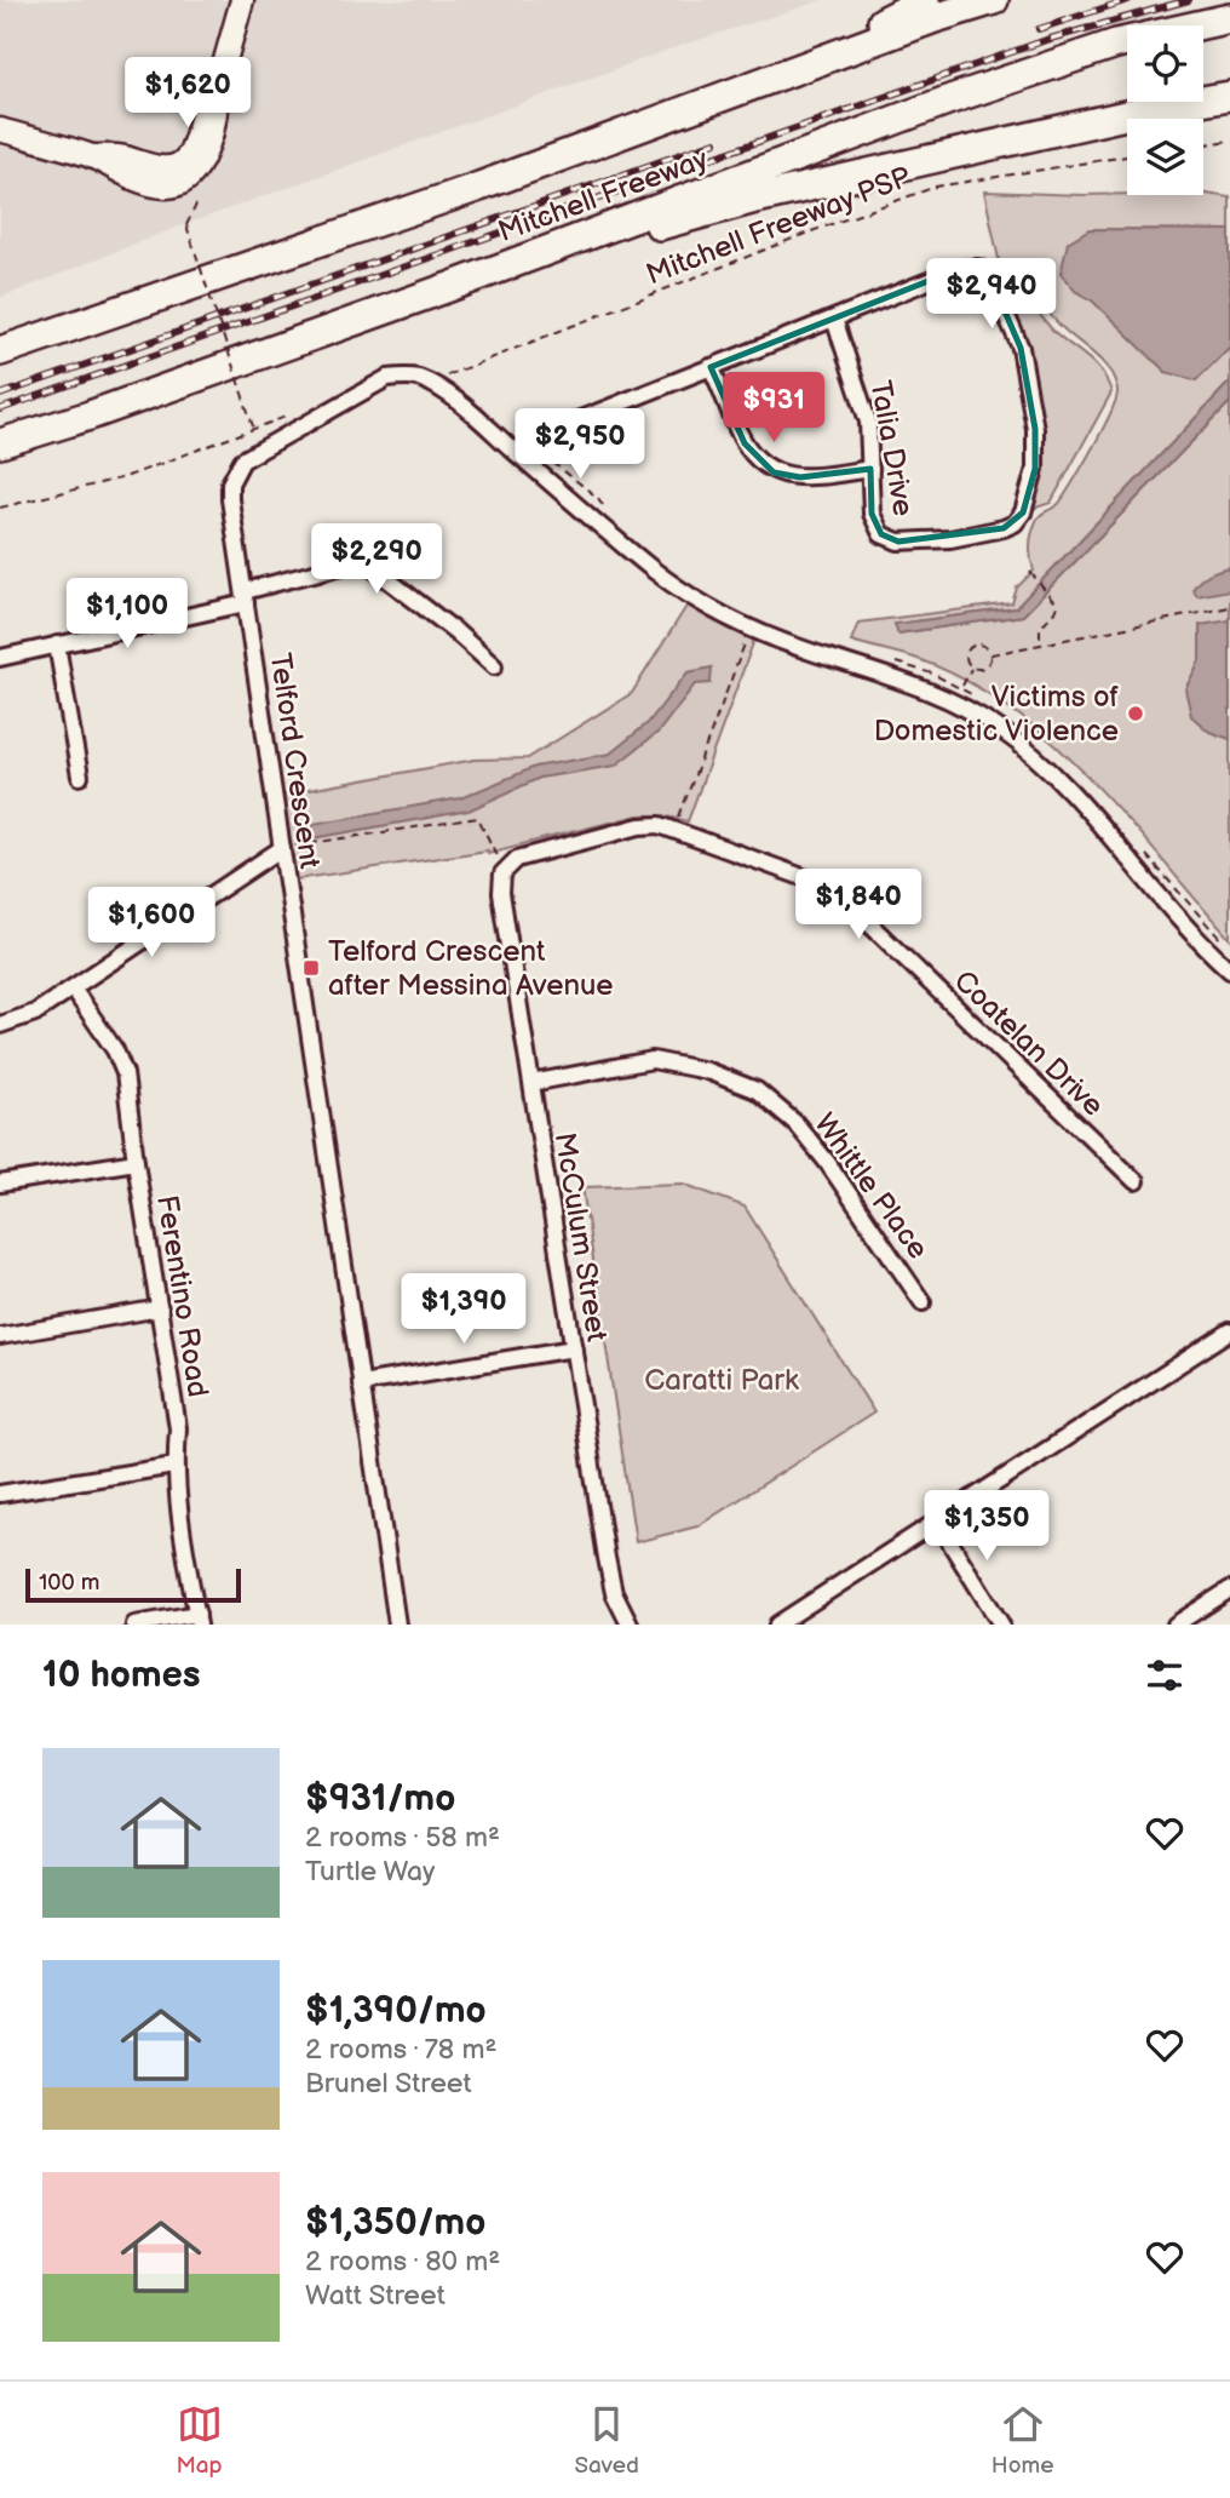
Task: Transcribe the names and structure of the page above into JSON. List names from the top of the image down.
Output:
{
  "streets": {
    "highway": ["Mitchell Freeway"],
    "street": [
      "Talia Drive",
      "Telford Crescent",
      "Coatelan Drive",
      "Whittle Place",
      "McCulum Street",
      "Ferentino Road"
    ],
    "path": ["Mitchell Freeway PSP"]
  },
  "crossings": [
    ["Talia Drive", "Telford Crescent"],
    ["Coatelan Drive", "McCulum Street"],
    ["Whittle Place", "McCulum Street"]
  ],
  "parks": ["Caratti Park"],
  "places": {
    "other": ["Victims of Domestic Violence"],
    "transit": ["Telford Crescent after Messina Avenue"]
  },
  "scale_bar": "100 m",
  "page": {
    "price": [
      "$1,620",
      "$2,940",
      "$931",
      "$2,950",
      "$2,290",
      "$1,100",
      "$1,840",
      "$1,600",
      "$1,390",
      "$1,350"
    ],
    "scale": "100 m",
    "heading": "10 homes",
    "list": [
      {
        "name": "$931/mo",
        "note": "2 rooms · 58 m² · Turtle Way"
      },
      {
        "name": "$1,390/mo",
        "note": "2 rooms · 78 m² · Brunel Street"
      },
      {
        "name": "$1,350/mo",
        "note": "2 rooms · 80 m² · Watt Street"
      }
    ],
    "tabs": ["Map", "Saved", "Home"]
  }
}
